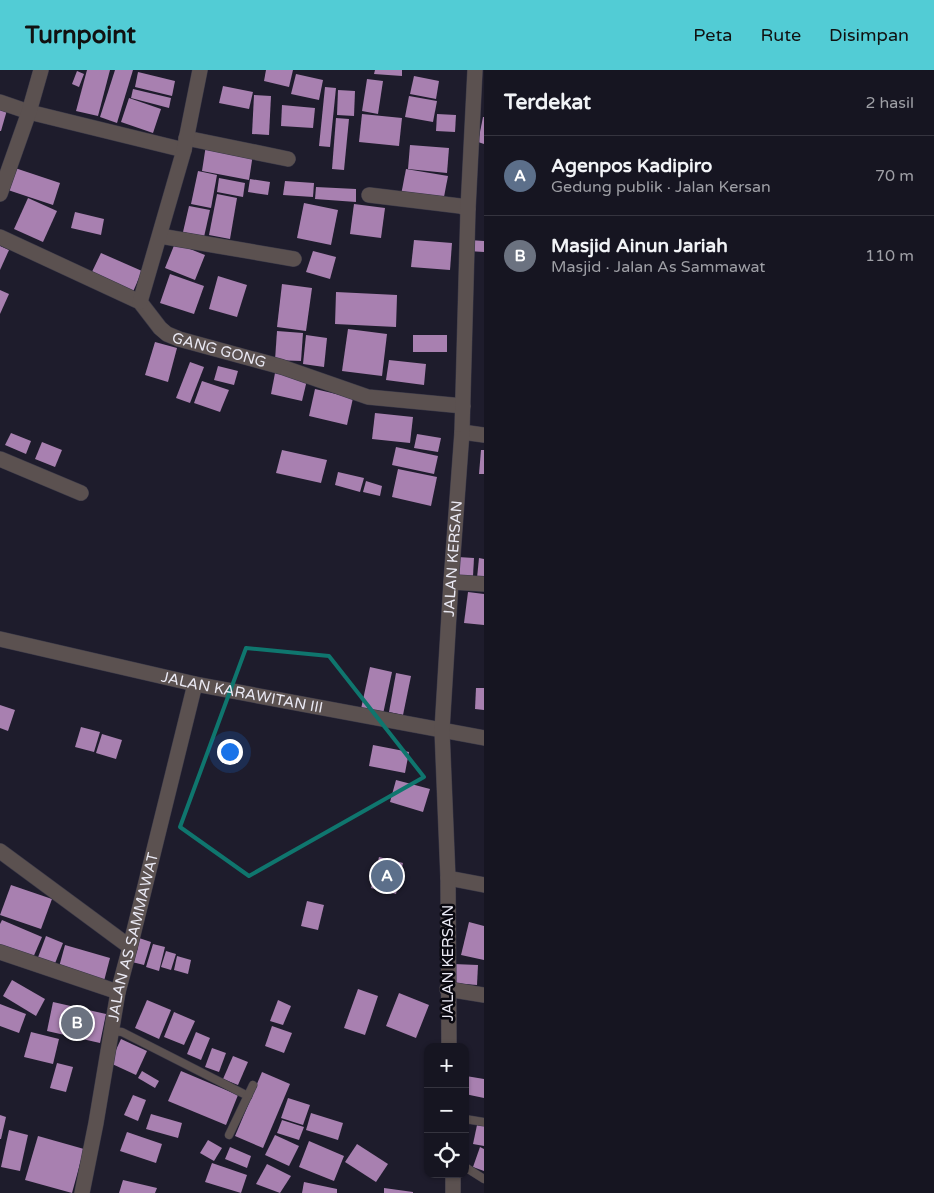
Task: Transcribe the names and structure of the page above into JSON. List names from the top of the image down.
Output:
{
  "streets": {
    "street": [
      "GANG GONG",
      "JALAN KERSAN",
      "JALAN KARAWITAN III",
      "JALAN AS SAMMAWAT"
    ]
  },
  "crossings": [
    ["GANG GONG", "JALAN KERSAN"],
    ["JALAN KERSAN", "JALAN KARAWITAN III"],
    ["JALAN KARAWITAN III", "JALAN AS SAMMAWAT"]
  ],
  "page": {
    "header": "Turnpoint",
    "nav": ["Peta", "Rute", "Disimpan"],
    "heading": ["Terdekat", "2 hasil"],
    "list": [
      {
        "mark": "A",
        "name": "Agenpos Kadipiro",
        "note": "Gedung publik · Jalan Kersan",
        "value": "70 m"
      },
      {
        "mark": "B",
        "name": "Masjid Ainun Jariah",
        "note": "Masjid · Jalan As Sammawat",
        "value": "110 m"
      }
    ],
    "pins": ["A", "B"],
    "map_buttons": ["+", "−"]
  }
}
